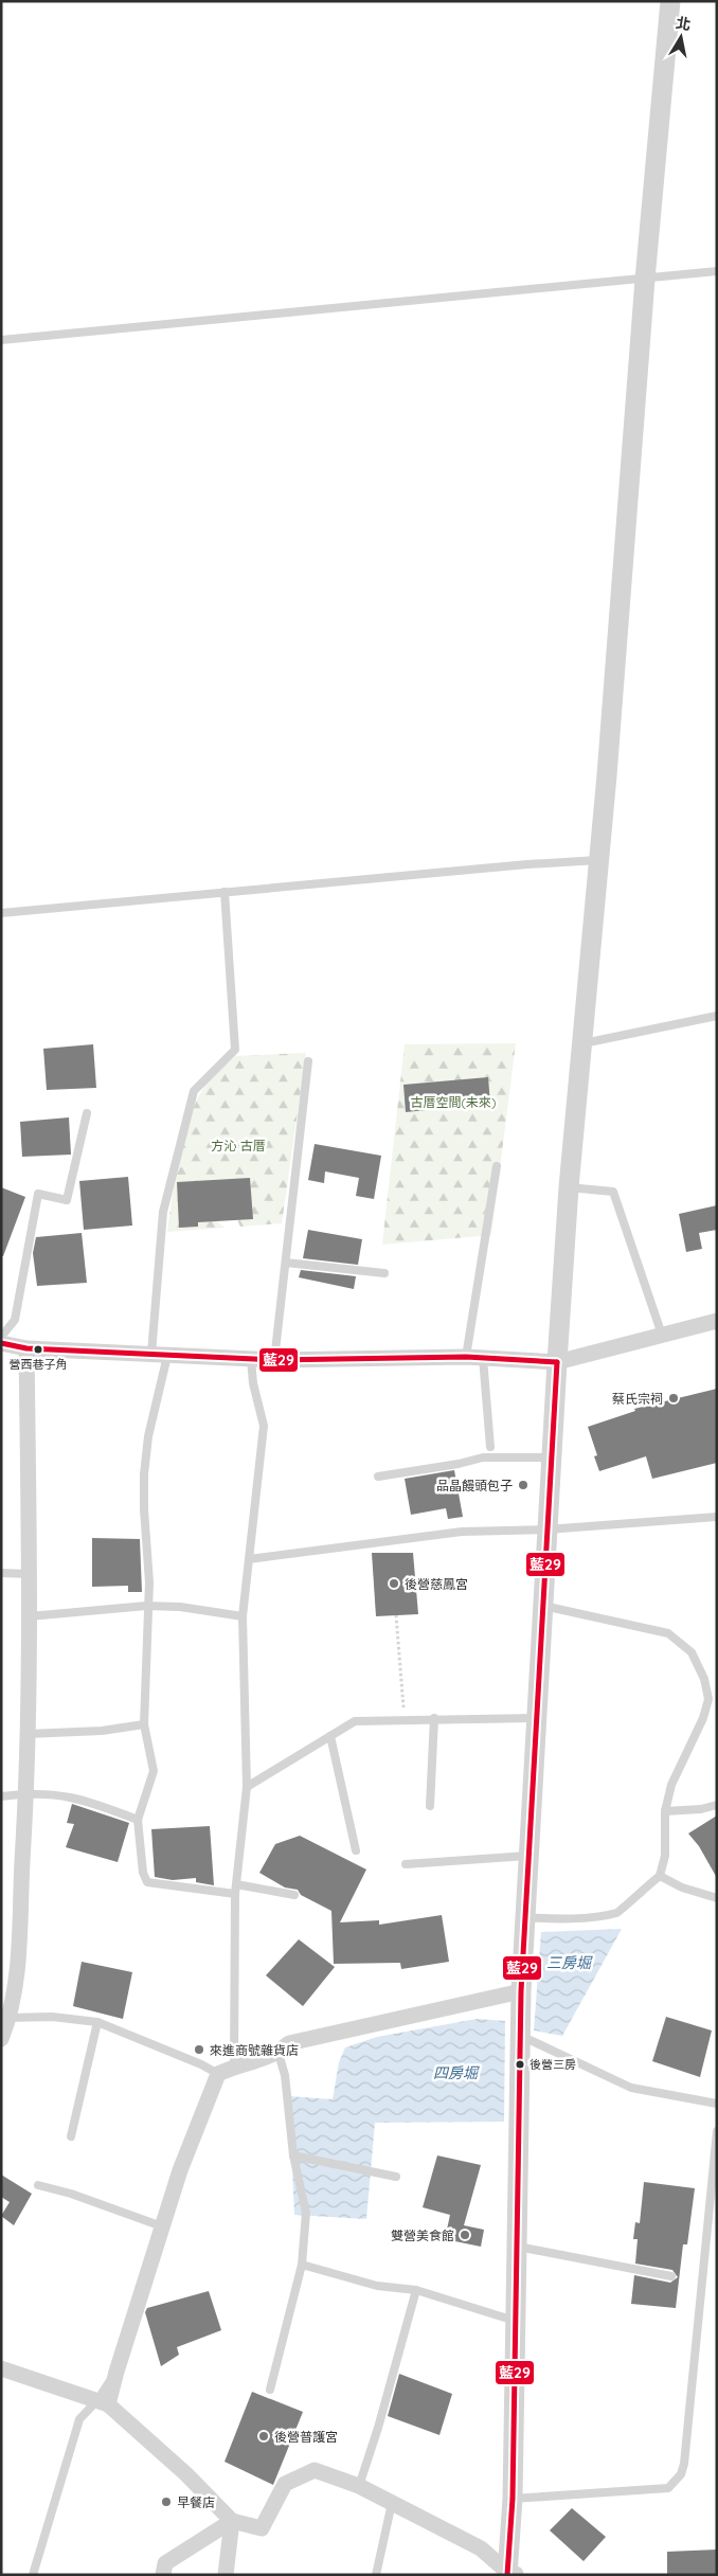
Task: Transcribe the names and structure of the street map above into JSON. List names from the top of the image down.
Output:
{
  "water": ["三房堀", "四房堀"],
  "parks": ["古厝空間(未來)", "方沁 古厝"],
  "places": [
    "營西巷子角",
    "蔡氏宗祠",
    "品晶饅頭包子",
    "後營慈鳳宮",
    "來進商號雜貨店",
    "後營三房",
    "雙營美食館",
    "後營普護宮",
    "早餐店"
  ],
  "lines": ["transit line 藍29"],
  "north": "top"
}
